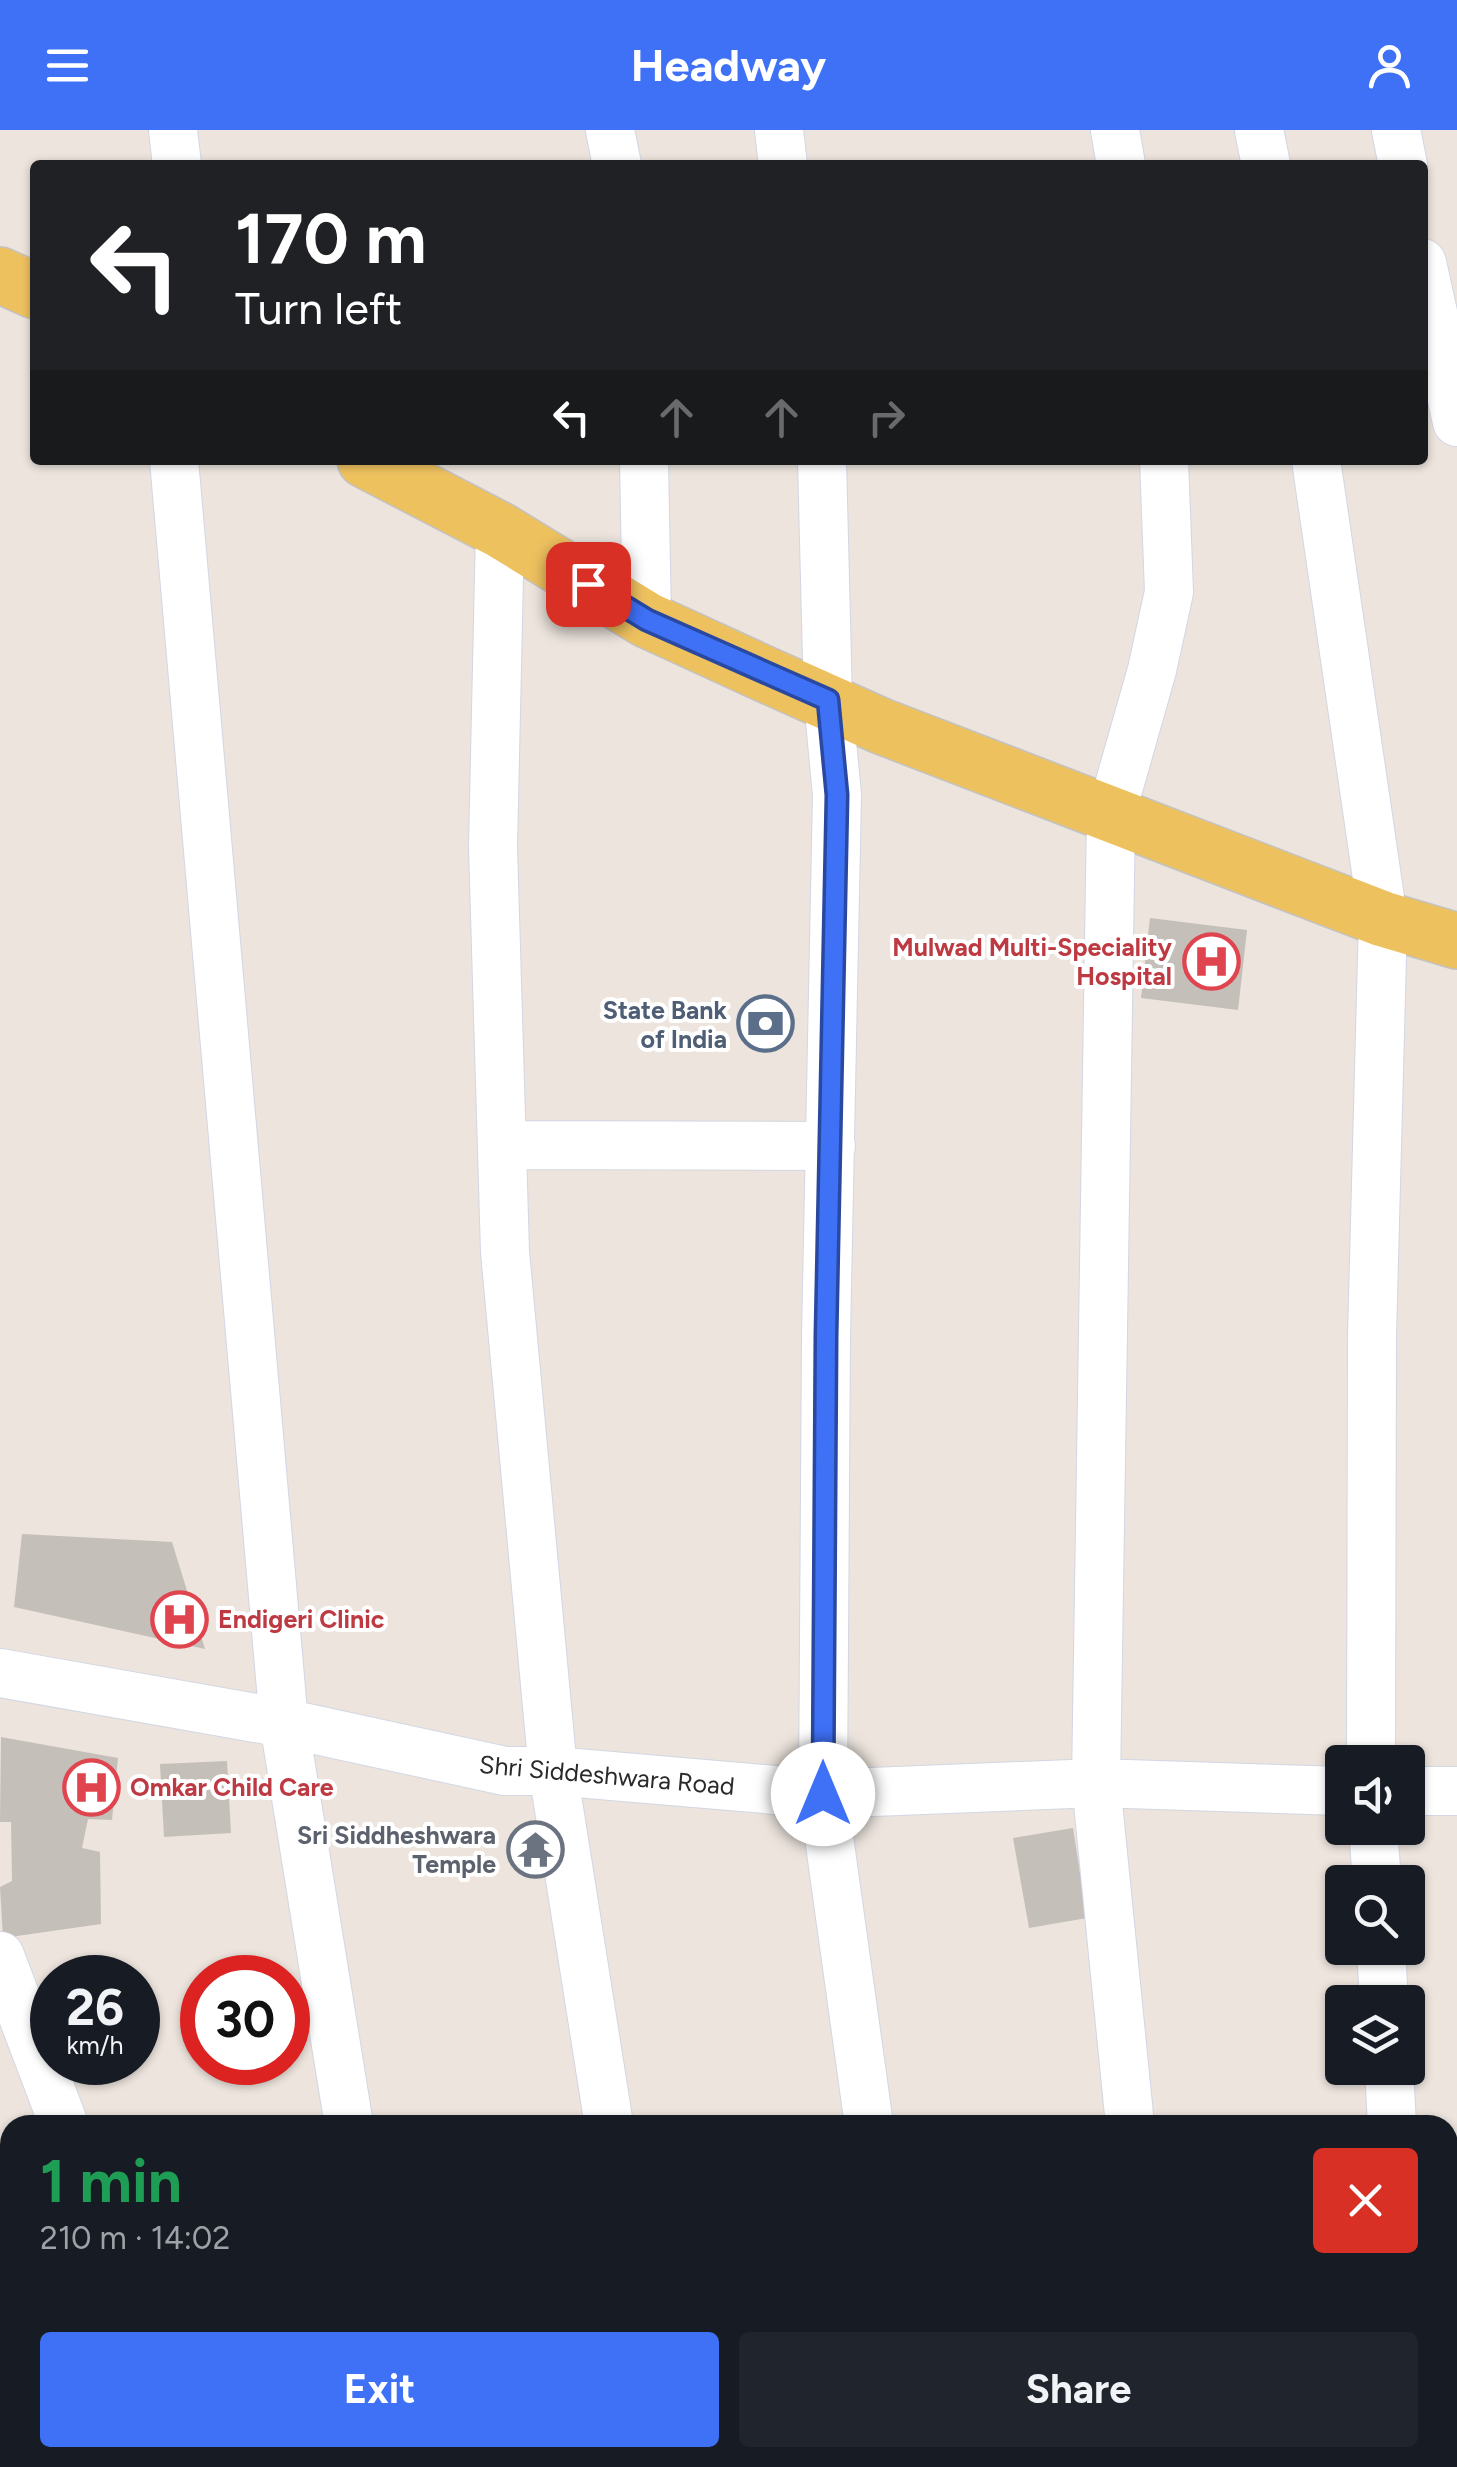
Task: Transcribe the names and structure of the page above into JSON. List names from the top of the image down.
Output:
{
  "streets": {
    "street": ["Shri Siddeshwara Road"]
  },
  "places": {
    "hospital": ["Mulwad Multi-Speciality Hospital", "Endigeri Clinic", "Omkar Child Care"],
    "bank": ["State Bank of India"],
    "temple": ["Sri Siddheshwara Temple"]
  },
  "page": {
    "header": "Headway",
    "turn": ["170 m", "Turn left"],
    "speed": "26 km/h",
    "limit": "30",
    "heading": ["1 min", "210 m · 14:02"],
    "buttons": ["Exit", "Share"]
  }
}
